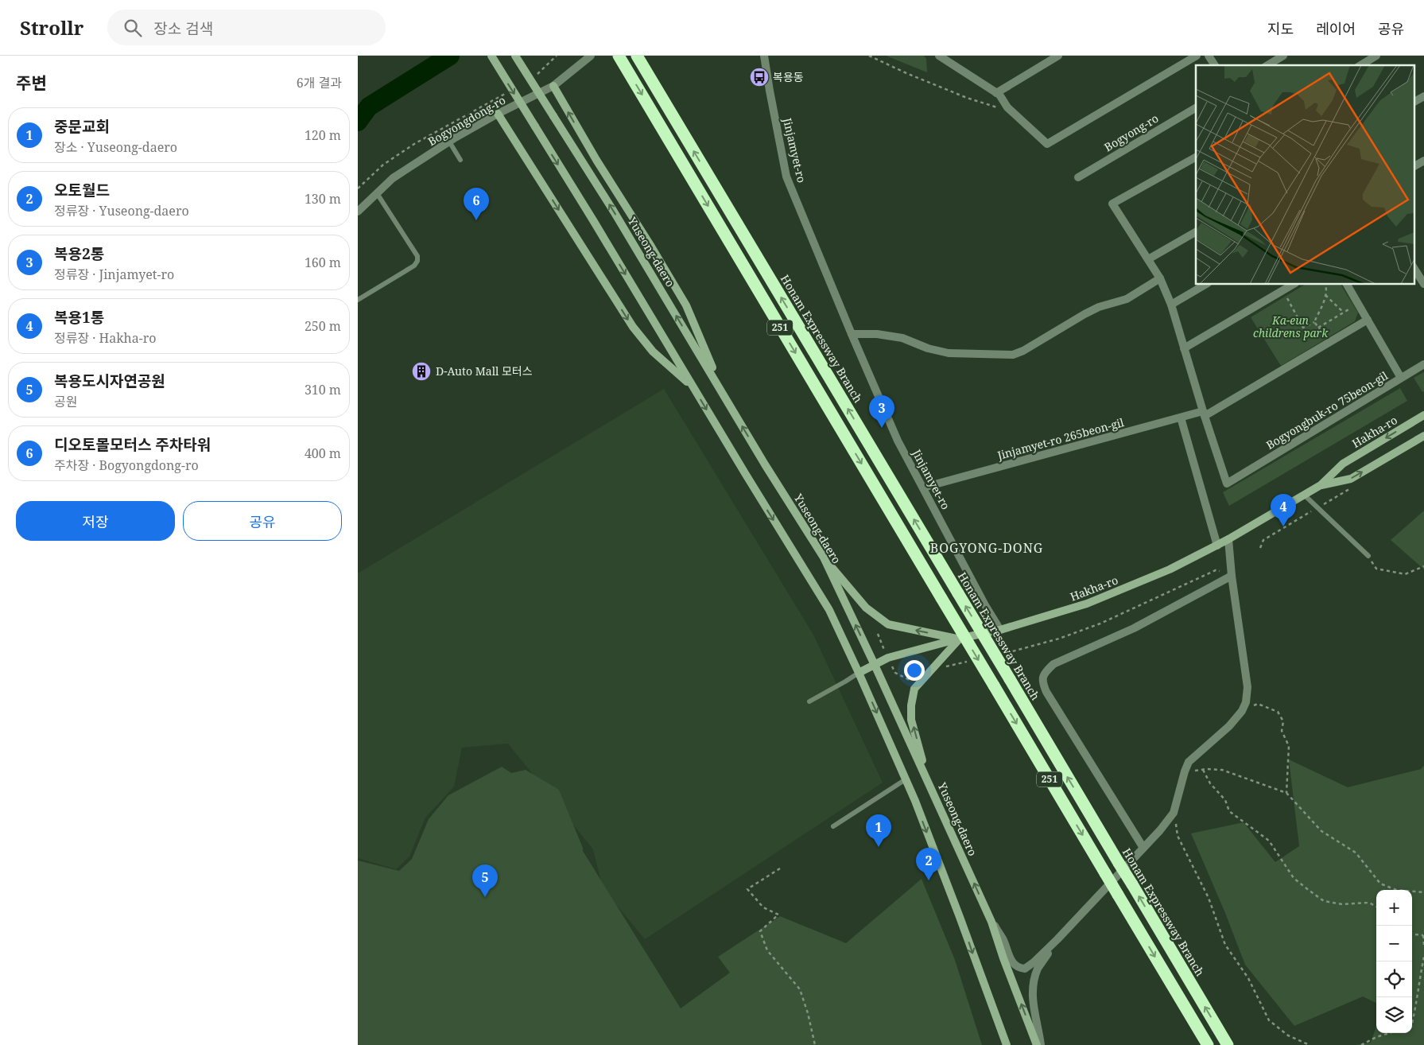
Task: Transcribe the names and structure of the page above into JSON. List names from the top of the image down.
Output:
{
  "streets": {
    "highway": ["251", "Honam Expressway Branch"],
    "street": [
      "Bogyongdong-ro",
      "Bogyong-ro",
      "Jinjamyet-ro",
      "Yuseong-daero",
      "Bogyongbuk-ro 75beon-gil",
      "Hakha-ro",
      "Jinjamyet-ro 265beon-gil"
    ]
  },
  "crossings": [
    ["Jinjamyet-ro", "Hakha-ro"],
    ["Jinjamyet-ro", "Jinjamyet-ro 265beon-gil"],
    ["Yuseong-daero", "Hakha-ro"],
    ["Bogyongbuk-ro 75beon-gil", "Jinjamyet-ro 265beon-gil"]
  ],
  "districts": ["BOGYONG-DONG"],
  "parks": ["Ka-eun childrens park"],
  "places": {
    "bus stop": ["복용동"],
    "building": ["D-Auto Mall 모터스"]
  },
  "page": {
    "header": "Strollr",
    "search": "장소 검색",
    "nav": ["지도", "레이어", "공유"],
    "heading": ["주변", "6개 결과"],
    "list": [
      {
        "mark": "1",
        "name": "중문교회",
        "note": "장소 · Yuseong-daero",
        "value": "120 m"
      },
      {
        "mark": "2",
        "name": "오토월드",
        "note": "정류장 · Yuseong-daero",
        "value": "130 m"
      },
      {
        "mark": "3",
        "name": "복용2통",
        "note": "정류장 · Jinjamyet-ro",
        "value": "160 m"
      },
      {
        "mark": "4",
        "name": "복용1통",
        "note": "정류장 · Hakha-ro",
        "value": "250 m"
      },
      {
        "mark": "5",
        "name": "복용도시자연공원",
        "note": "공원",
        "value": "310 m"
      },
      {
        "mark": "6",
        "name": "디오토몰모터스 주차타워",
        "note": "주차장 · Bogyongdong-ro",
        "value": "400 m"
      }
    ],
    "pins": [
      "6",
      "3",
      "4",
      "1",
      "2",
      "5"
    ],
    "buttons": ["저장", "공유"],
    "map_buttons": ["+", "−"]
  }
}
